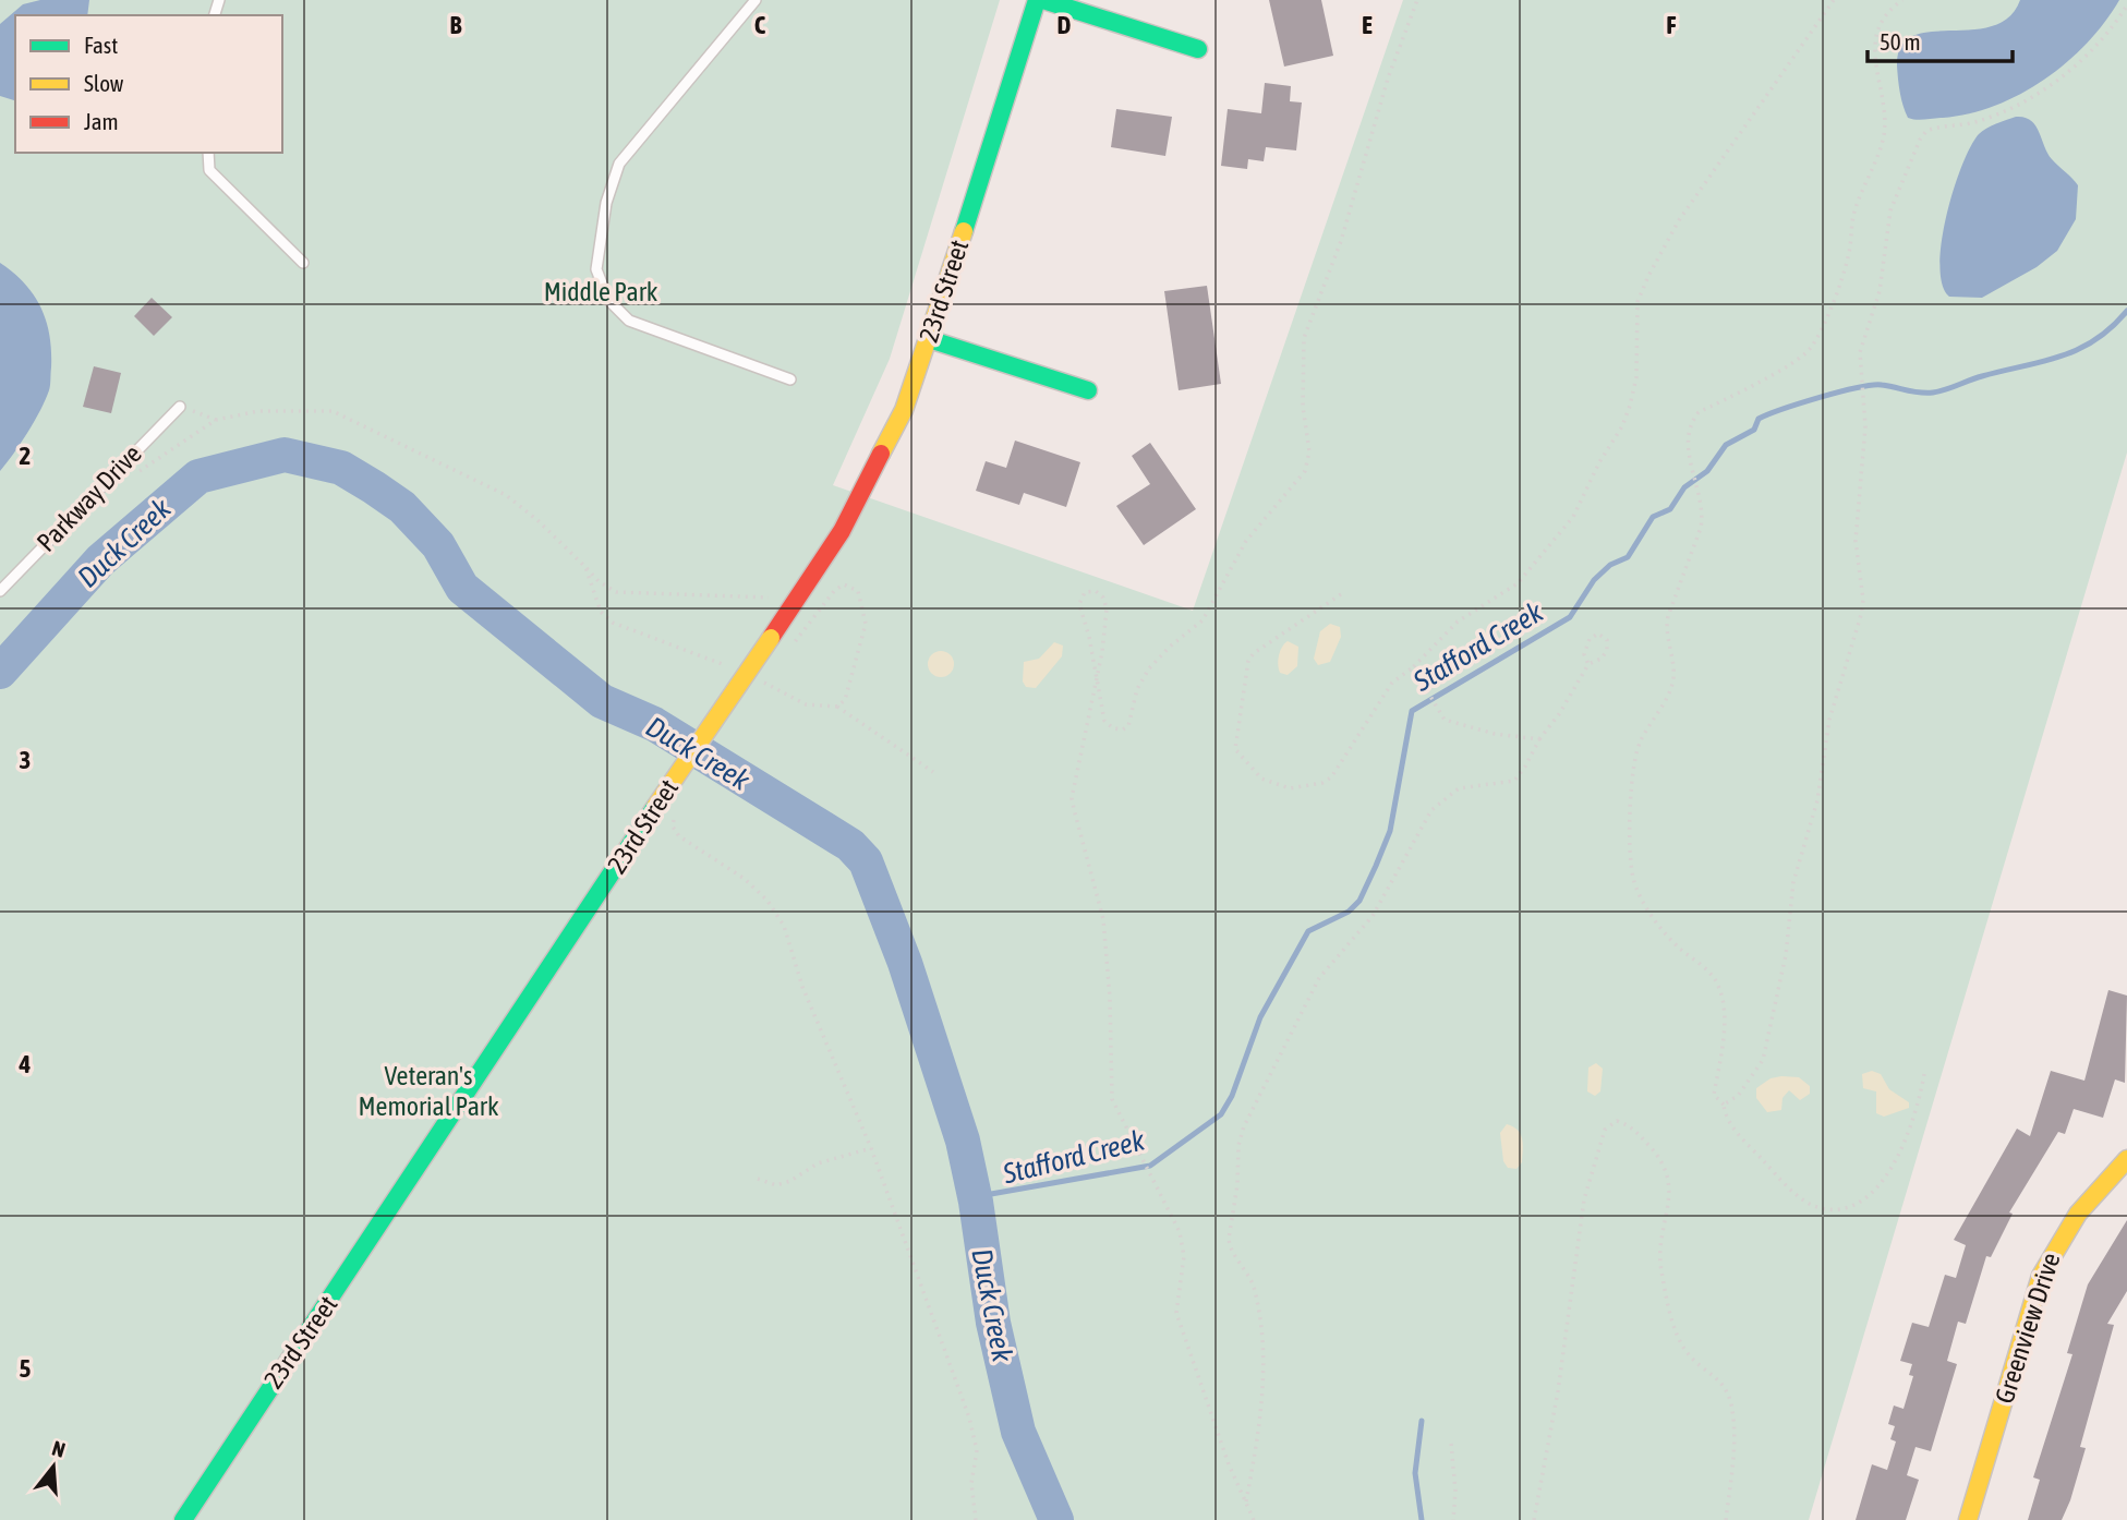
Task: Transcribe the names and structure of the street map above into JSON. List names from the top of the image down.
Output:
{
  "streets": {
    "street": ["23rd Street", "Greenview Drive"],
    "lane": ["Parkway Drive"]
  },
  "water": ["Duck Creek", "Stafford Creek"],
  "parks": ["Middle Park", "Veteran's Memorial Park"],
  "legend": ["Fast", "Slow", "Jam"],
  "scale_bar": "50 m",
  "north": "top",
  "grid": {
    "columns": [
      "B",
      "C",
      "D",
      "E",
      "F"
    ],
    "rows": [
      "2",
      "3",
      "4",
      "5"
    ]
  }
}
